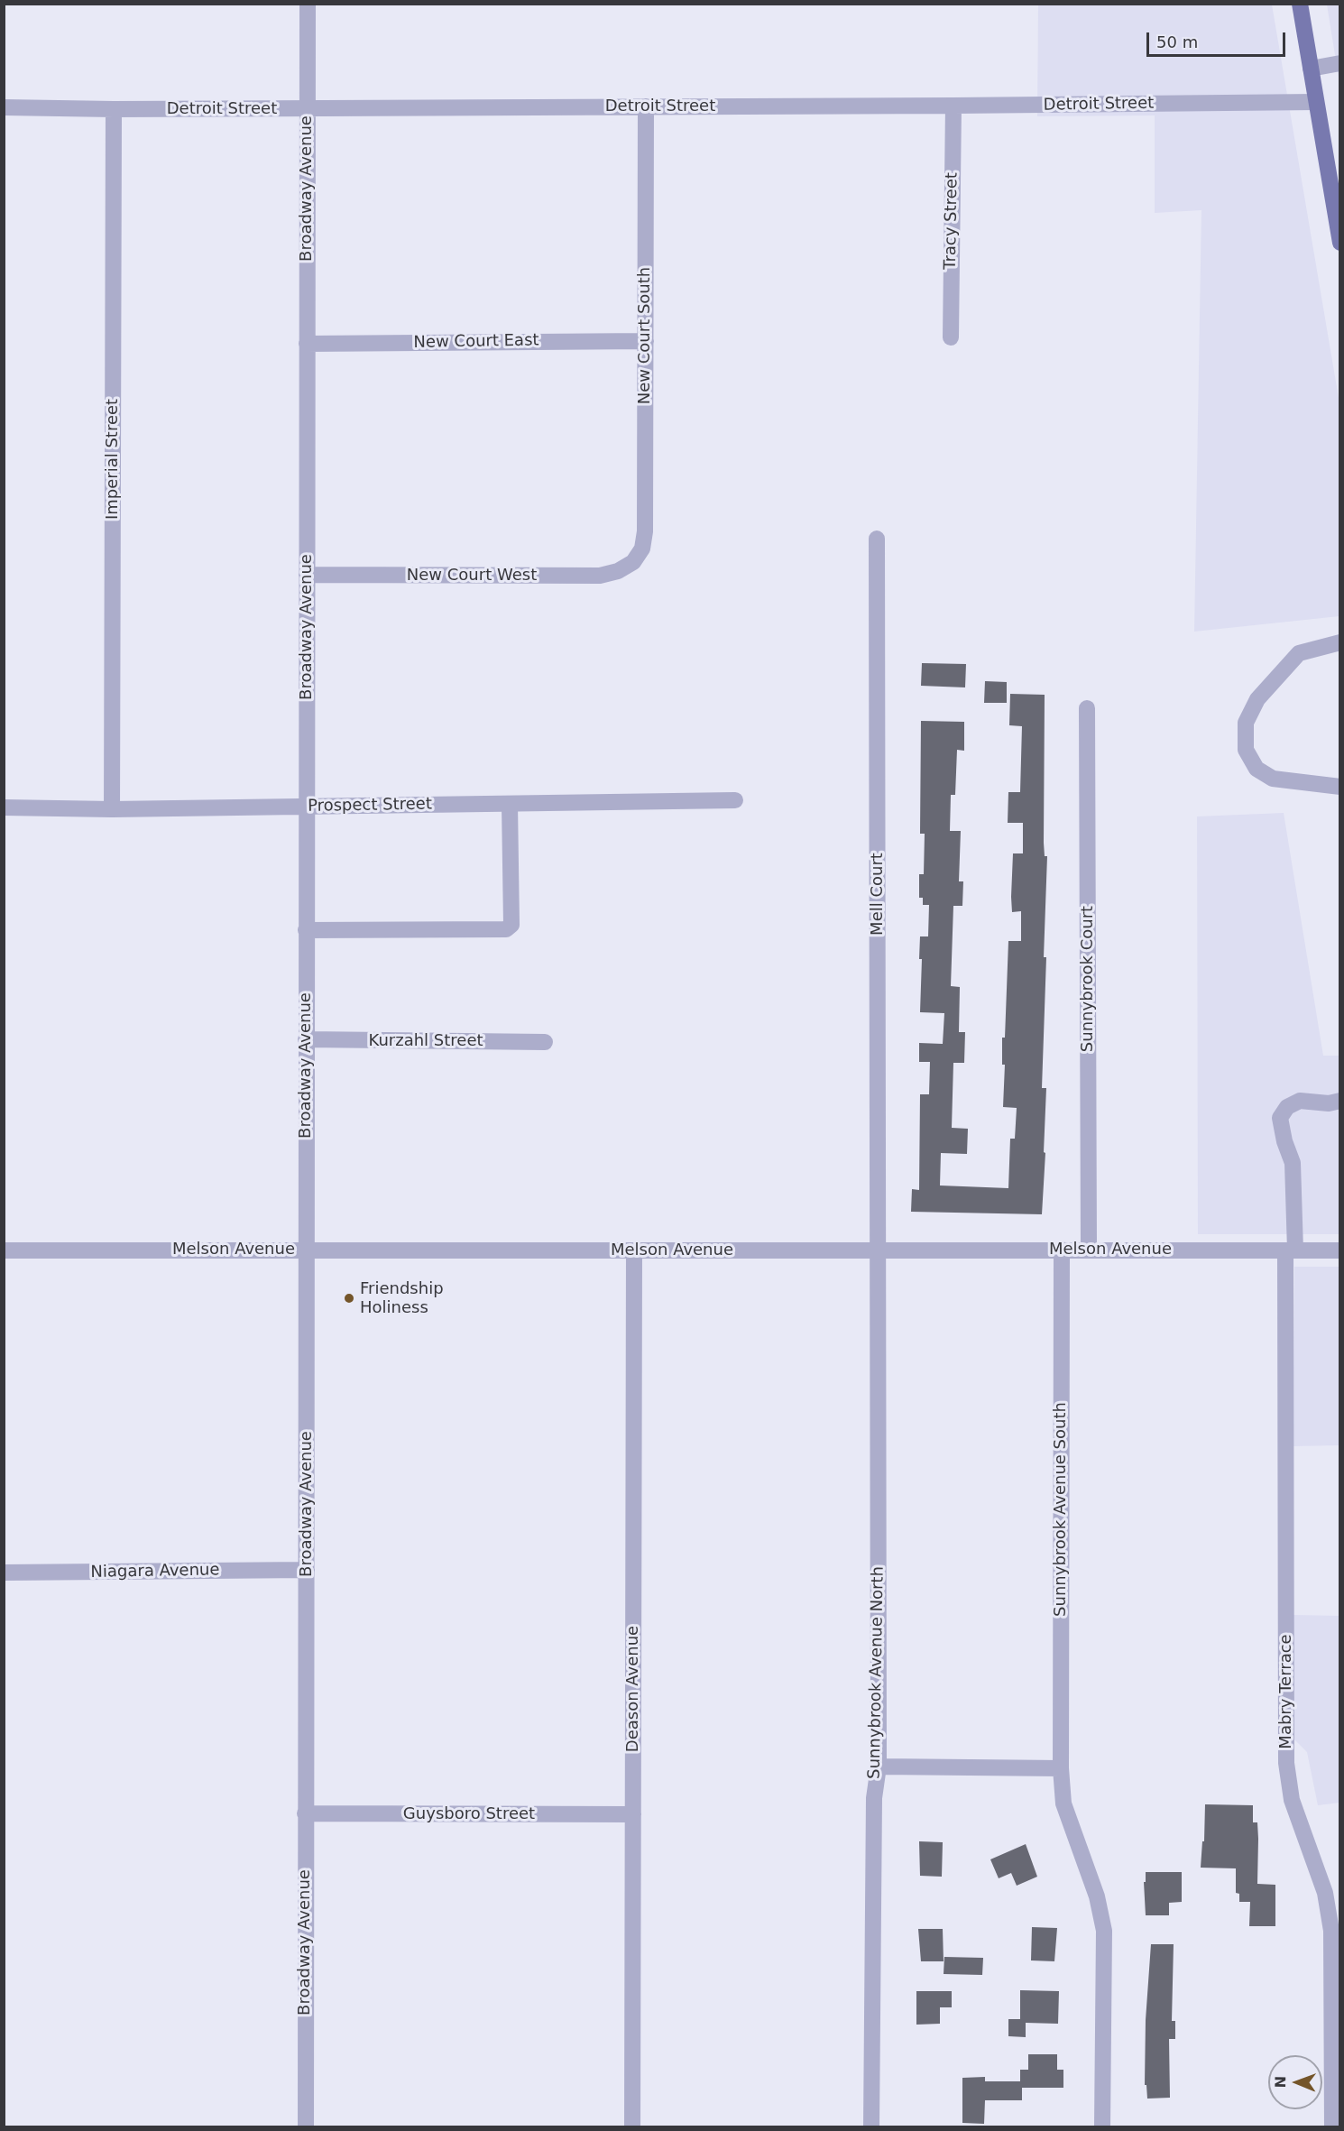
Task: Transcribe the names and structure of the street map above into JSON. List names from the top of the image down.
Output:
{
  "streets": {
    "street": [
      "Detroit Street",
      "Broadway Avenue",
      "Tracy Street",
      "New Court South",
      "New Court East",
      "Imperial Street",
      "New Court West",
      "Prospect Street",
      "Mell Court",
      "Sunnybrook Court",
      "Kurzahl Street",
      "Melson Avenue",
      "Sunnybrook Avenue South",
      "Niagara Avenue",
      "Sunnybrook Avenue North",
      "Deason Avenue",
      "Mabry Terrace",
      "Guysboro Street"
    ]
  },
  "crossings": [
    ["Detroit Street", "Broadway Avenue"],
    ["Detroit Street", "Tracy Street"],
    ["Detroit Street", "New Court South"],
    ["Detroit Street", "Imperial Street"],
    ["Broadway Avenue", "New Court East"],
    ["Broadway Avenue", "New Court West"],
    ["Broadway Avenue", "Prospect Street"],
    ["Broadway Avenue", "Kurzahl Street"],
    ["Broadway Avenue", "Melson Avenue"],
    ["Broadway Avenue", "Niagara Avenue"],
    ["Broadway Avenue", "Guysboro Street"],
    ["New Court South", "New Court East"],
    ["New Court South", "New Court West"],
    ["Imperial Street", "Prospect Street"],
    ["Mell Court", "Melson Avenue"],
    ["Mell Court", "Sunnybrook Avenue North"],
    ["Sunnybrook Court", "Melson Avenue"],
    ["Melson Avenue", "Sunnybrook Avenue South"],
    ["Melson Avenue", "Sunnybrook Avenue North"],
    ["Melson Avenue", "Deason Avenue"],
    ["Melson Avenue", "Mabry Terrace"],
    ["Deason Avenue", "Guysboro Street"]
  ],
  "places": ["Friendship Holiness"],
  "scale_bar": "50 m",
  "north": "left"
}
